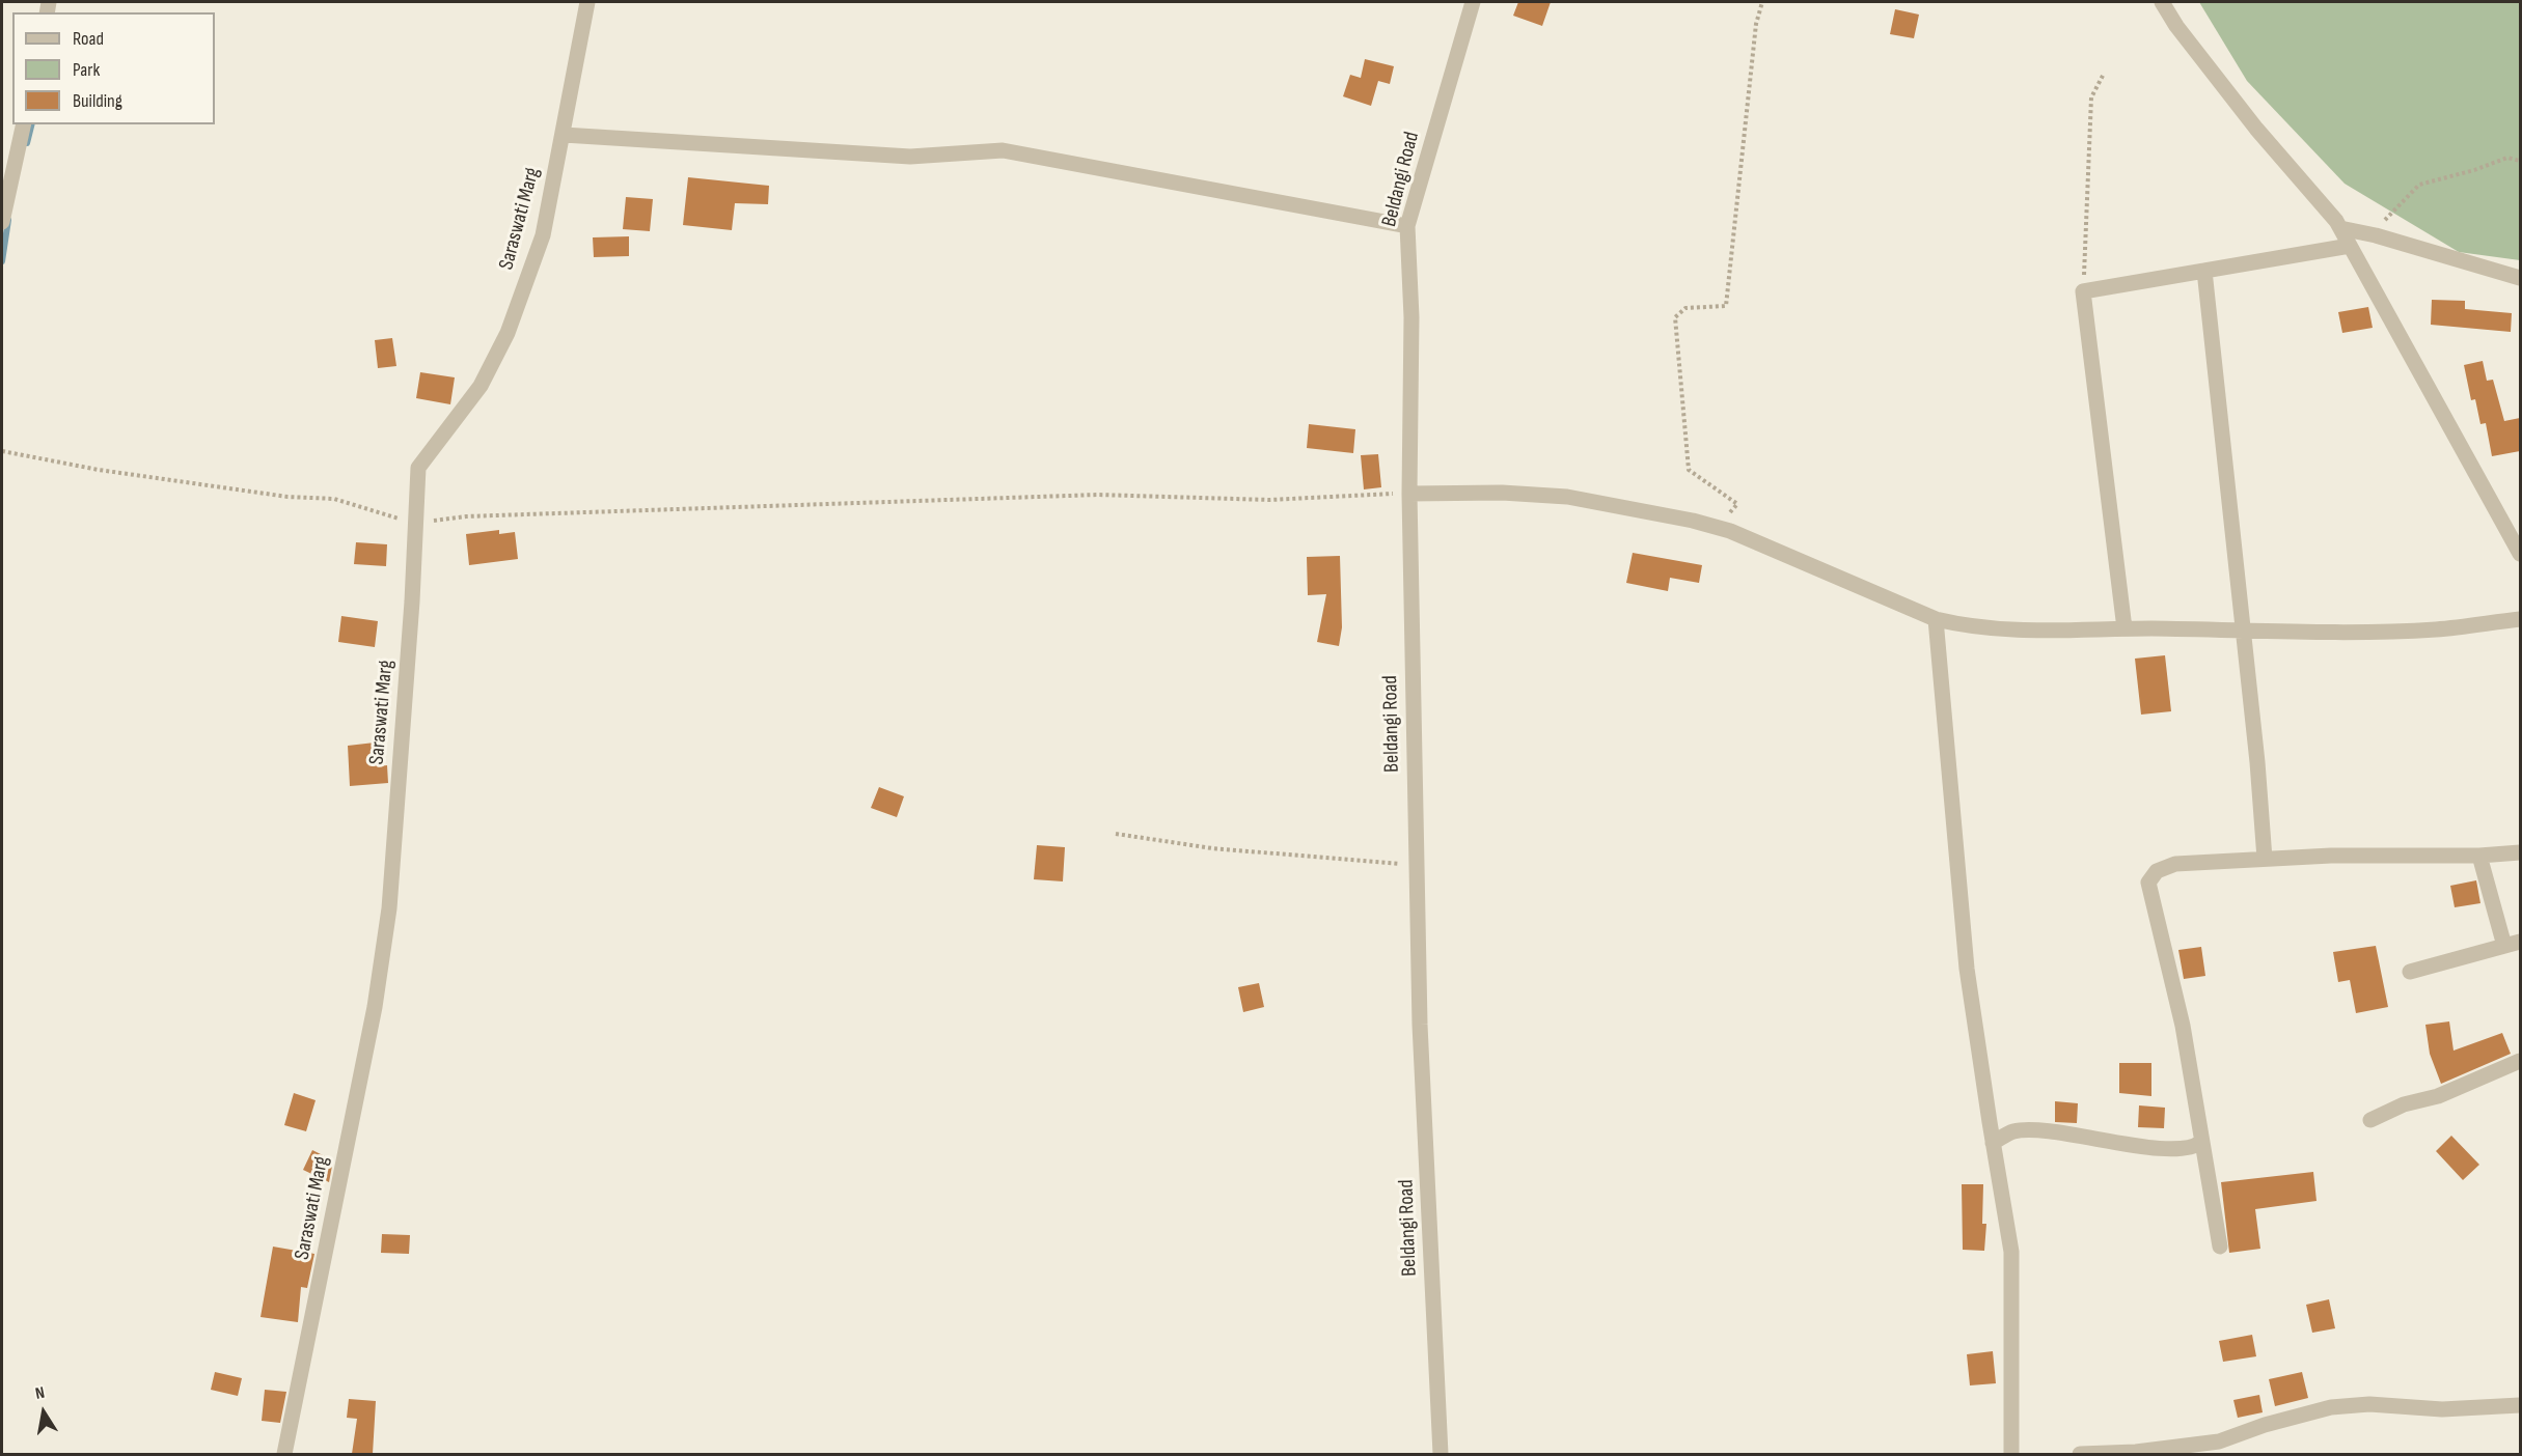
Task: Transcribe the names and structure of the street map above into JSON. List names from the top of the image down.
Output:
{
  "streets": {
    "street": ["Beldangi Road", "Saraswati Marg"]
  },
  "legend": ["Road", "Park", "Building"],
  "north": "top"
}
